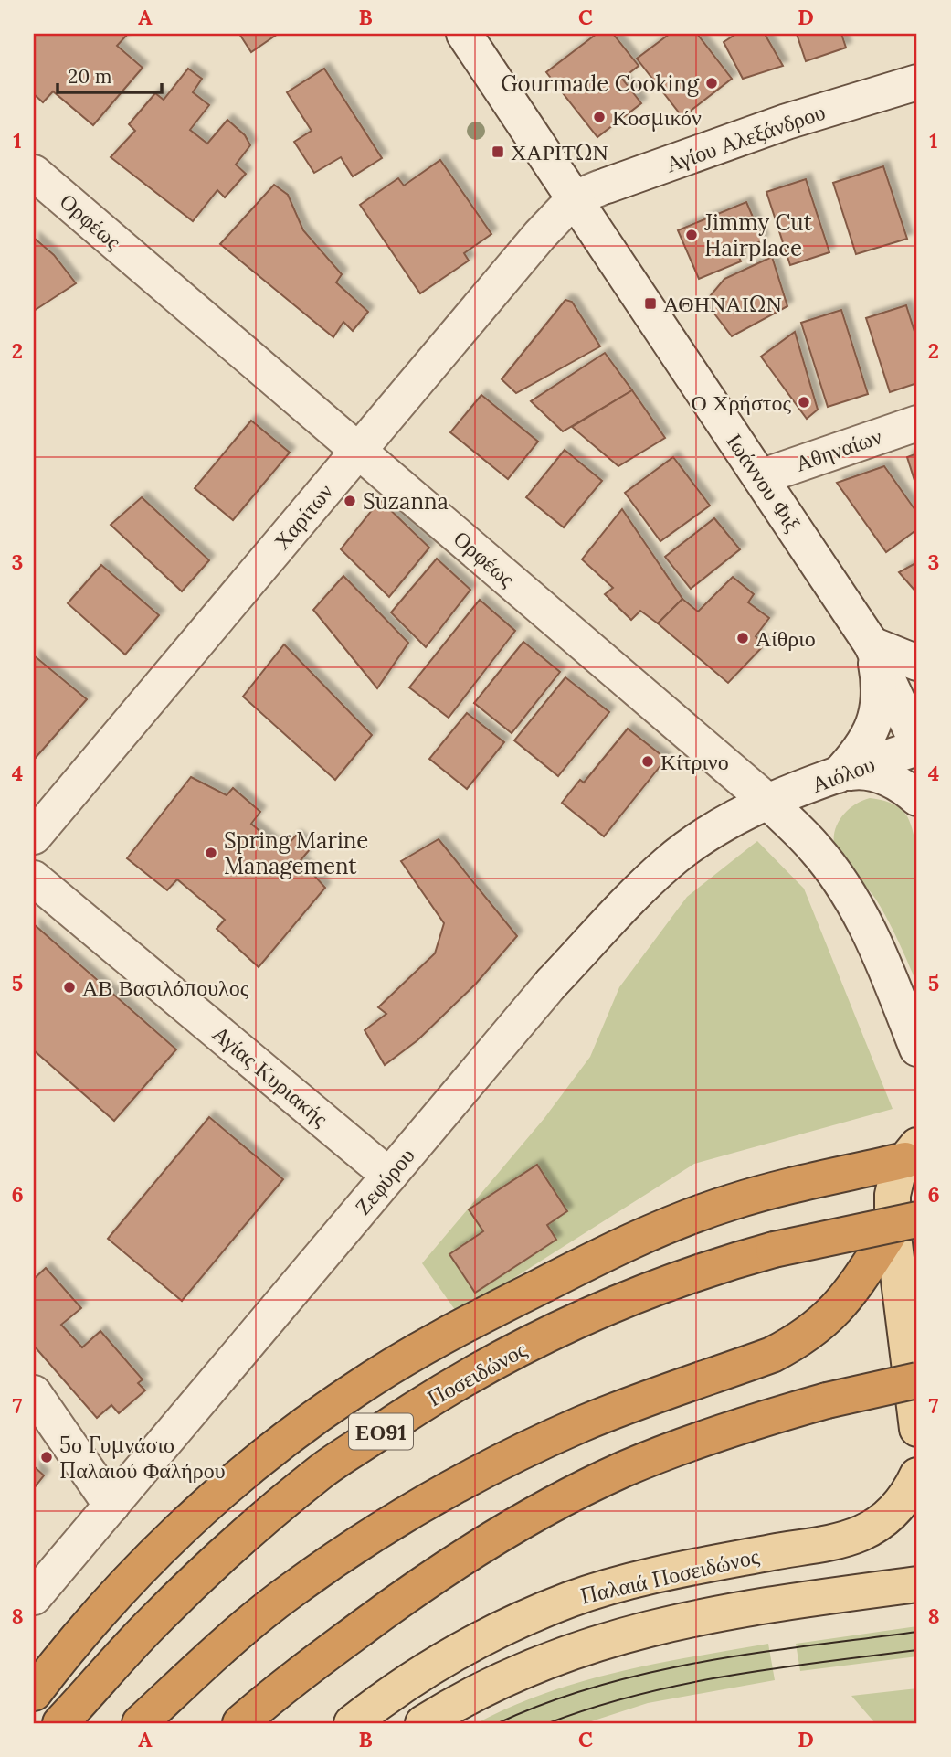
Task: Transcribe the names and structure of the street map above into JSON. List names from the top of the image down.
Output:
{
  "streets": {
    "highway": ["Ποσειδώνος", "ΕΟ91"],
    "main road": ["Παλαιά Ποσειδώνος"],
    "street": [
      "Αγίου Αλεξάνδρου",
      "Ορφέως",
      "Αθηναίων",
      "Ιωάννου Φιξ",
      "Χαρίτων",
      "Αιόλου",
      "Αγίας Κυριακής",
      "Ζεφύρου"
    ]
  },
  "crossings": [
    ["Αγίου Αλεξάνδρου", "Ιωάννου Φιξ"],
    ["Αγίου Αλεξάνδρου", "Χαρίτων"],
    ["Ορφέως", "Χαρίτων"],
    ["Ορφέως", "Αιόλου"],
    ["Ορφέως", "Ζεφύρου"],
    ["Αθηναίων", "Ιωάννου Φιξ"],
    ["Ιωάννου Φιξ", "Χαρίτων"],
    ["Ιωάννου Φιξ", "Αιόλου"],
    ["Αιόλου", "Ζεφύρου"],
    ["Αγίας Κυριακής", "Ζεφύρου"]
  ],
  "places": {
    "other": [
      "Gourmade Cooking",
      "Κοσμικόν",
      "Jimmy Cut Hairplace",
      "Ο Χρήστος",
      "Suzanna",
      "Αίθριο",
      "Κίτρινο",
      "Spring Marine Management",
      "ΑΒ Βασιλόπουλος",
      "5ο Γυμνάσιο Παλαιού Φαλήρου"
    ],
    "transit": ["ΧΑΡΙΤΩΝ", "ΑΘΗΝΑΙΩΝ"]
  },
  "scale_bar": "20 m",
  "grid": {
    "columns": [
      "A",
      "B",
      "C",
      "D"
    ],
    "rows": [
      "1",
      "2",
      "3",
      "4",
      "5",
      "6",
      "7",
      "8"
    ]
  }
}
